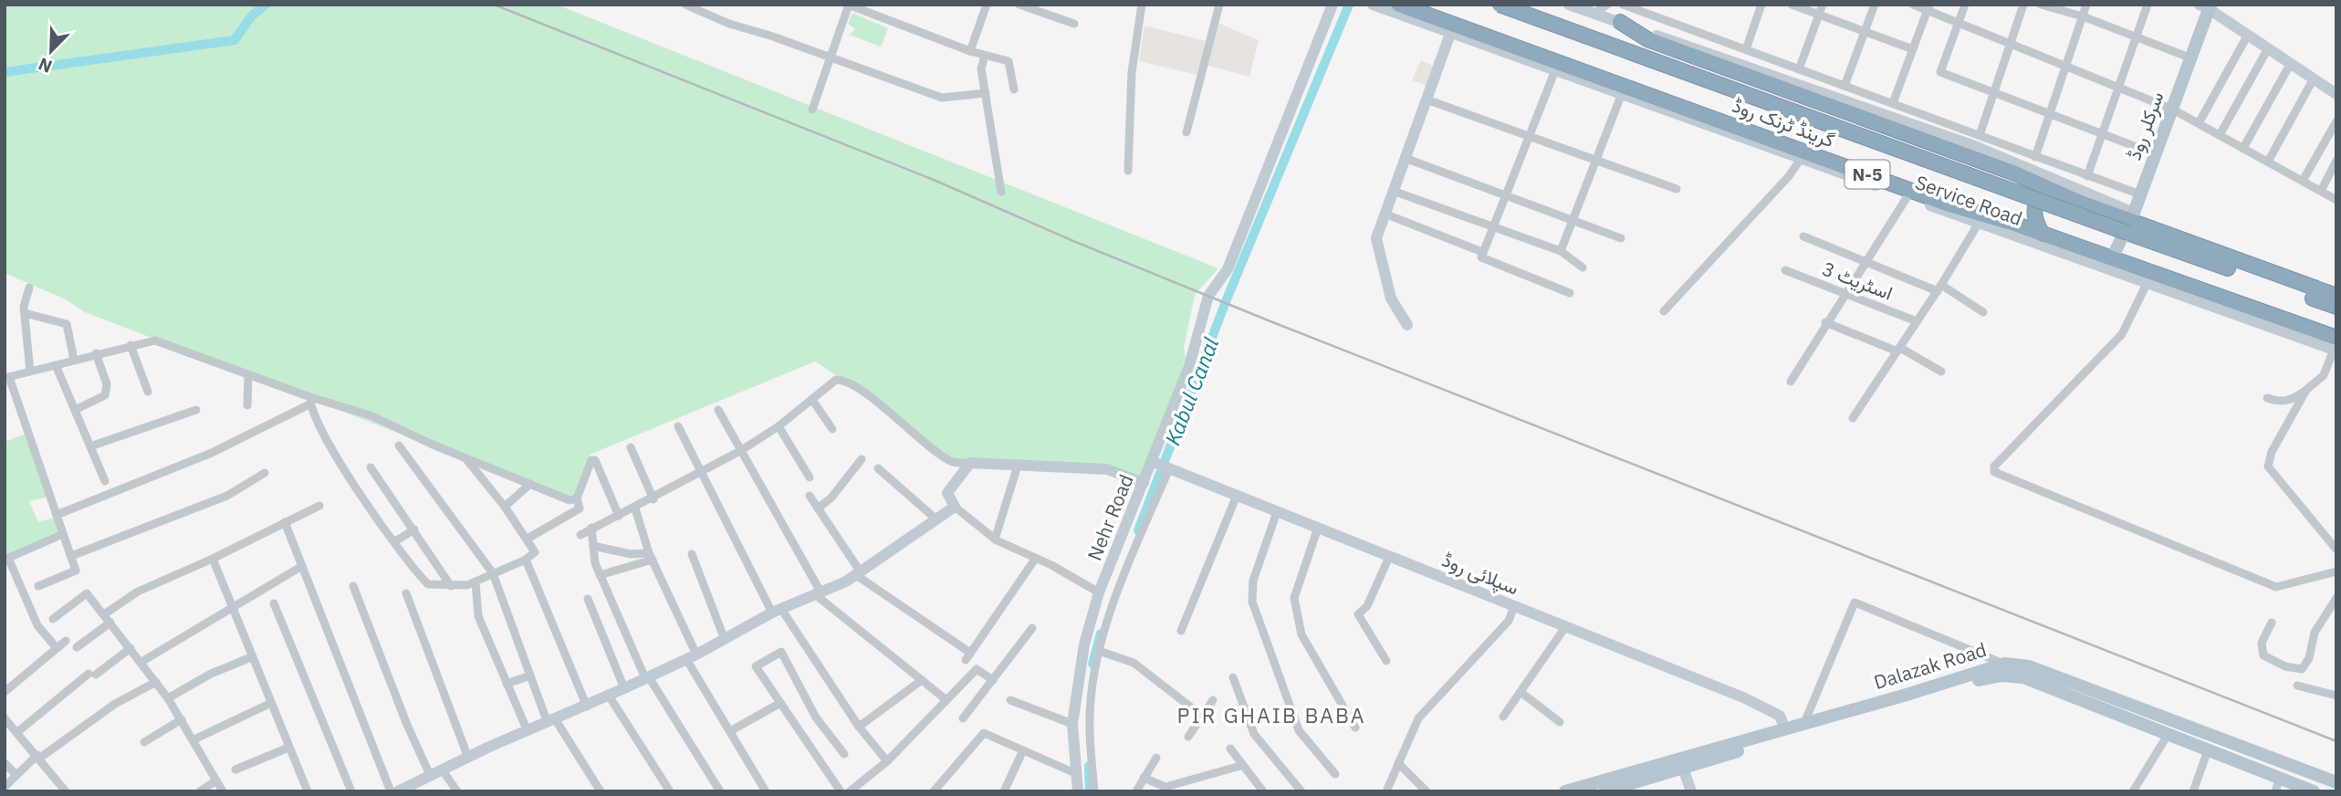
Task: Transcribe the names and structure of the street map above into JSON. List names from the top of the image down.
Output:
{
  "streets": {
    "highway": ["گرینڈ ٹرنک روڈ", "N-5"],
    "main road": ["سرکلر روڈ", "Dalazak Road"],
    "street": [
      "Service Road",
      "اسٹریٹ 3",
      "Nehr Road",
      "سپلائی روڈ"
    ]
  },
  "crossings": [
    ["گرینڈ ٹرنک روڈ", "سرکلر روڈ"],
    ["گرینڈ ٹرنک روڈ", "Service Road"],
    ["Nehr Road", "سپلائی روڈ"],
    ["سپلائی روڈ", "Dalazak Road"]
  ],
  "districts": ["PIR GHAIB BABA"],
  "water": ["Kabul Canal"],
  "north": "bottom left"
}
